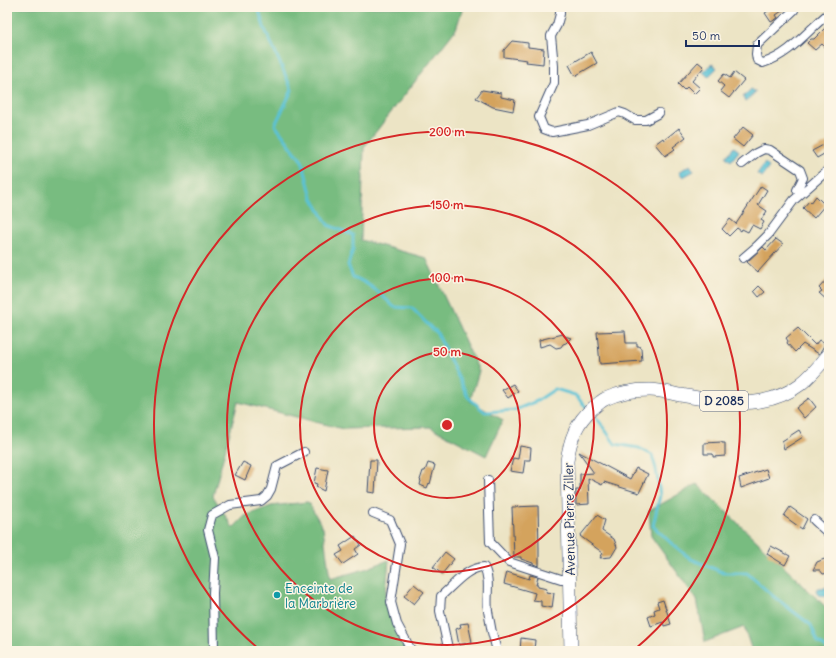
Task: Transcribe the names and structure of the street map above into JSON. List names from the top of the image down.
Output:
{
  "streets": {
    "main road": ["D 2085", "Avenue Pierre Ziller"]
  },
  "places": ["Enceinte de la Marbrière"],
  "scale_bar": "50 m",
  "rings": [
    "200 m",
    "150 m",
    "100 m",
    "50 m"
  ]
}
